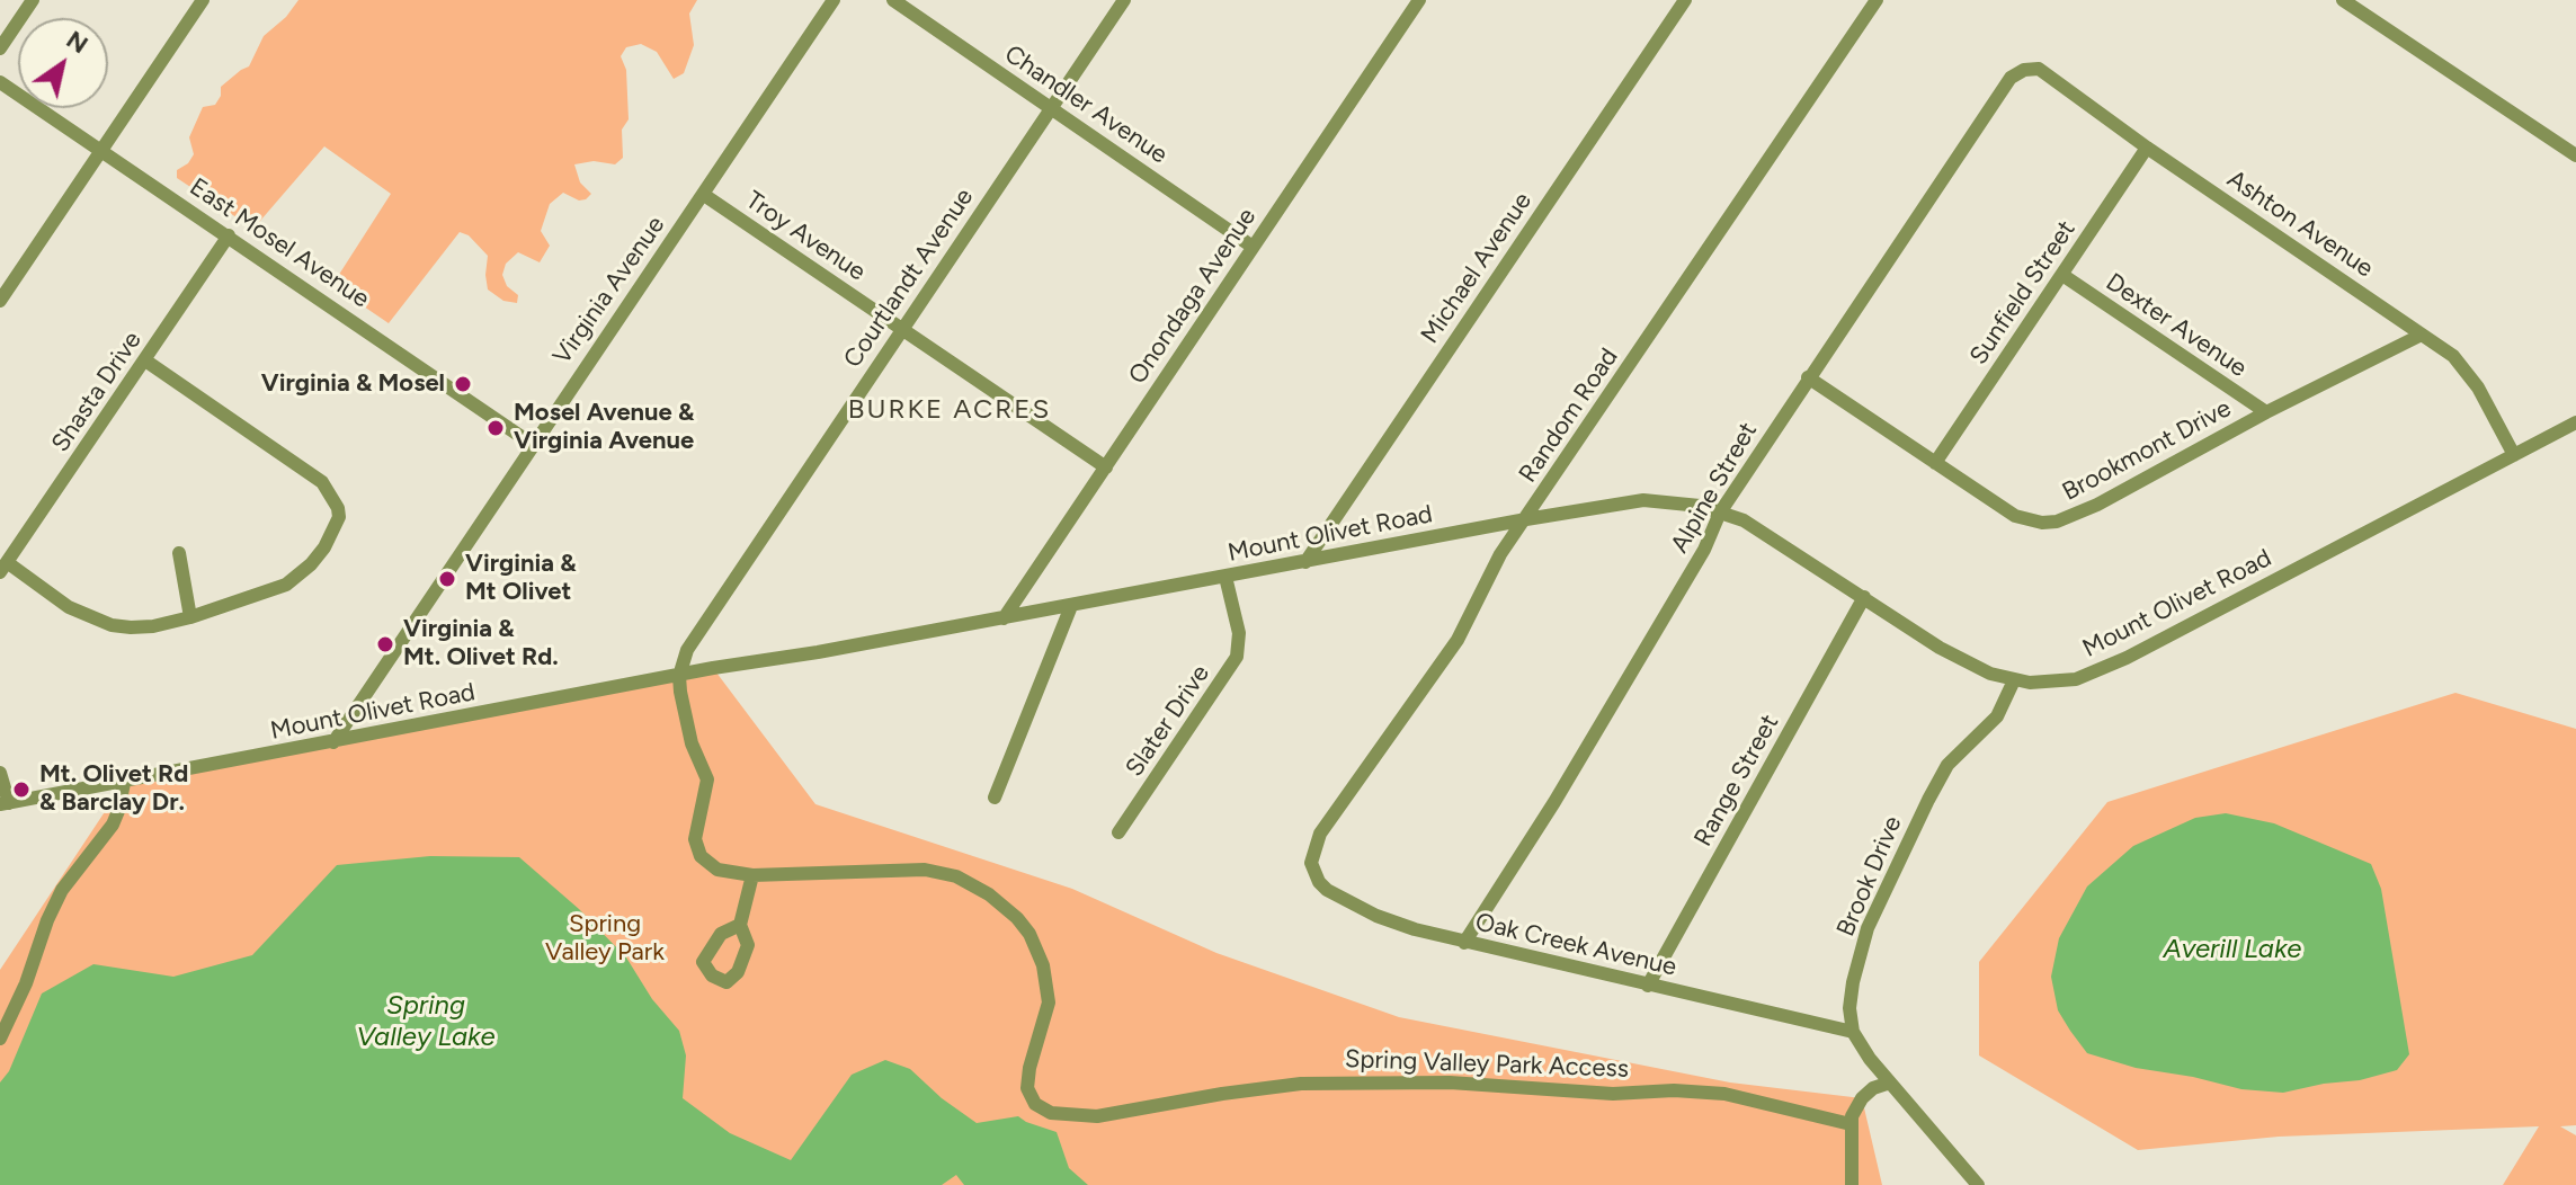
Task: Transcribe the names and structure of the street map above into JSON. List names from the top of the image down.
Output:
{
  "streets": {
    "street": [
      "Chandler Avenue",
      "Ashton Avenue",
      "Troy Avenue",
      "East Mosel Avenue",
      "Michael Avenue",
      "Courtlandt Avenue",
      "Virginia Avenue",
      "Sunfield Street",
      "Onondaga Avenue",
      "Dexter Avenue",
      "Shasta Drive",
      "Random Road",
      "Brookmont Drive",
      "Alpine Street",
      "Mount Olivet Road",
      "Slater Drive",
      "Range Street",
      "Brook Drive",
      "Oak Creek Avenue",
      "Spring Valley Park Access"
    ]
  },
  "crossings": [
    ["Chandler Avenue", "Courtlandt Avenue"],
    ["Chandler Avenue", "Onondaga Avenue"],
    ["Ashton Avenue", "Sunfield Street"],
    ["Ashton Avenue", "Brookmont Drive"],
    ["Ashton Avenue", "Alpine Street"],
    ["Ashton Avenue", "Mount Olivet Road"],
    ["Troy Avenue", "Courtlandt Avenue"],
    ["Troy Avenue", "Virginia Avenue"],
    ["Troy Avenue", "Onondaga Avenue"],
    ["East Mosel Avenue", "Virginia Avenue"],
    ["East Mosel Avenue", "Shasta Drive"],
    ["Michael Avenue", "Mount Olivet Road"],
    ["Courtlandt Avenue", "Mount Olivet Road"],
    ["Courtlandt Avenue", "Spring Valley Park Access"],
    ["Virginia Avenue", "Mount Olivet Road"],
    ["Sunfield Street", "Dexter Avenue"],
    ["Sunfield Street", "Brookmont Drive"],
    ["Onondaga Avenue", "Mount Olivet Road"],
    ["Dexter Avenue", "Brookmont Drive"],
    ["Random Road", "Mount Olivet Road"],
    ["Random Road", "Oak Creek Avenue"],
    ["Brookmont Drive", "Alpine Street"],
    ["Alpine Street", "Mount Olivet Road"],
    ["Alpine Street", "Oak Creek Avenue"],
    ["Mount Olivet Road", "Slater Drive"],
    ["Mount Olivet Road", "Range Street"],
    ["Mount Olivet Road", "Brook Drive"],
    ["Mount Olivet Road", "Spring Valley Park Access"],
    ["Range Street", "Oak Creek Avenue"],
    ["Brook Drive", "Oak Creek Avenue"]
  ],
  "districts": ["BURKE ACRES"],
  "water": ["Averill Lake", "Spring Valley Lake"],
  "parks": ["Spring Valley Park"],
  "places": [
    "Virginia & Mosel",
    "Mosel Avenue & Virginia Avenue",
    "Virginia & Mt Olivet",
    "Virginia & Mt. Olivet Rd.",
    "Mt. Olivet Rd & Barclay Dr."
  ],
  "north": "top right"
}
